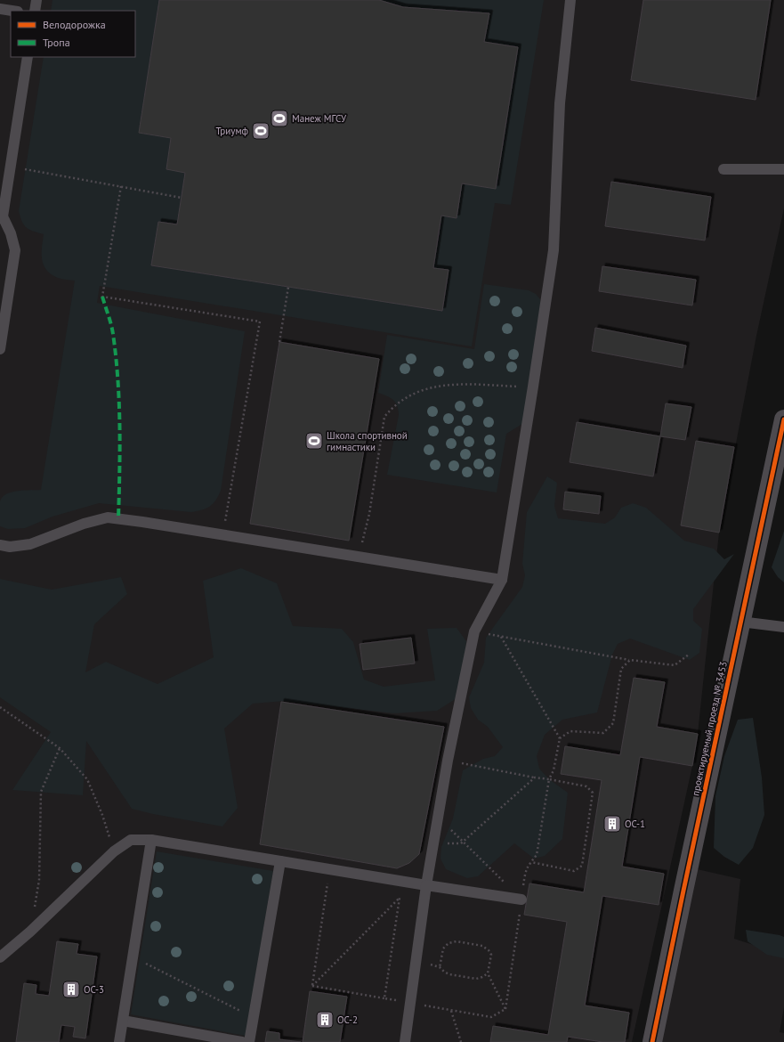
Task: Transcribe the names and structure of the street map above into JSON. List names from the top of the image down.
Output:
{
  "streets": {
    "street": ["проектируемый проезд № 3453"]
  },
  "places": {
    "sports": ["Манеж МГСУ", "Триумф", "Школа спортивной гимнастики"],
    "building": ["ОС-1", "ОС-3", "ОС-2"]
  },
  "legend": ["Велодорожка", "Тропа"]
}
